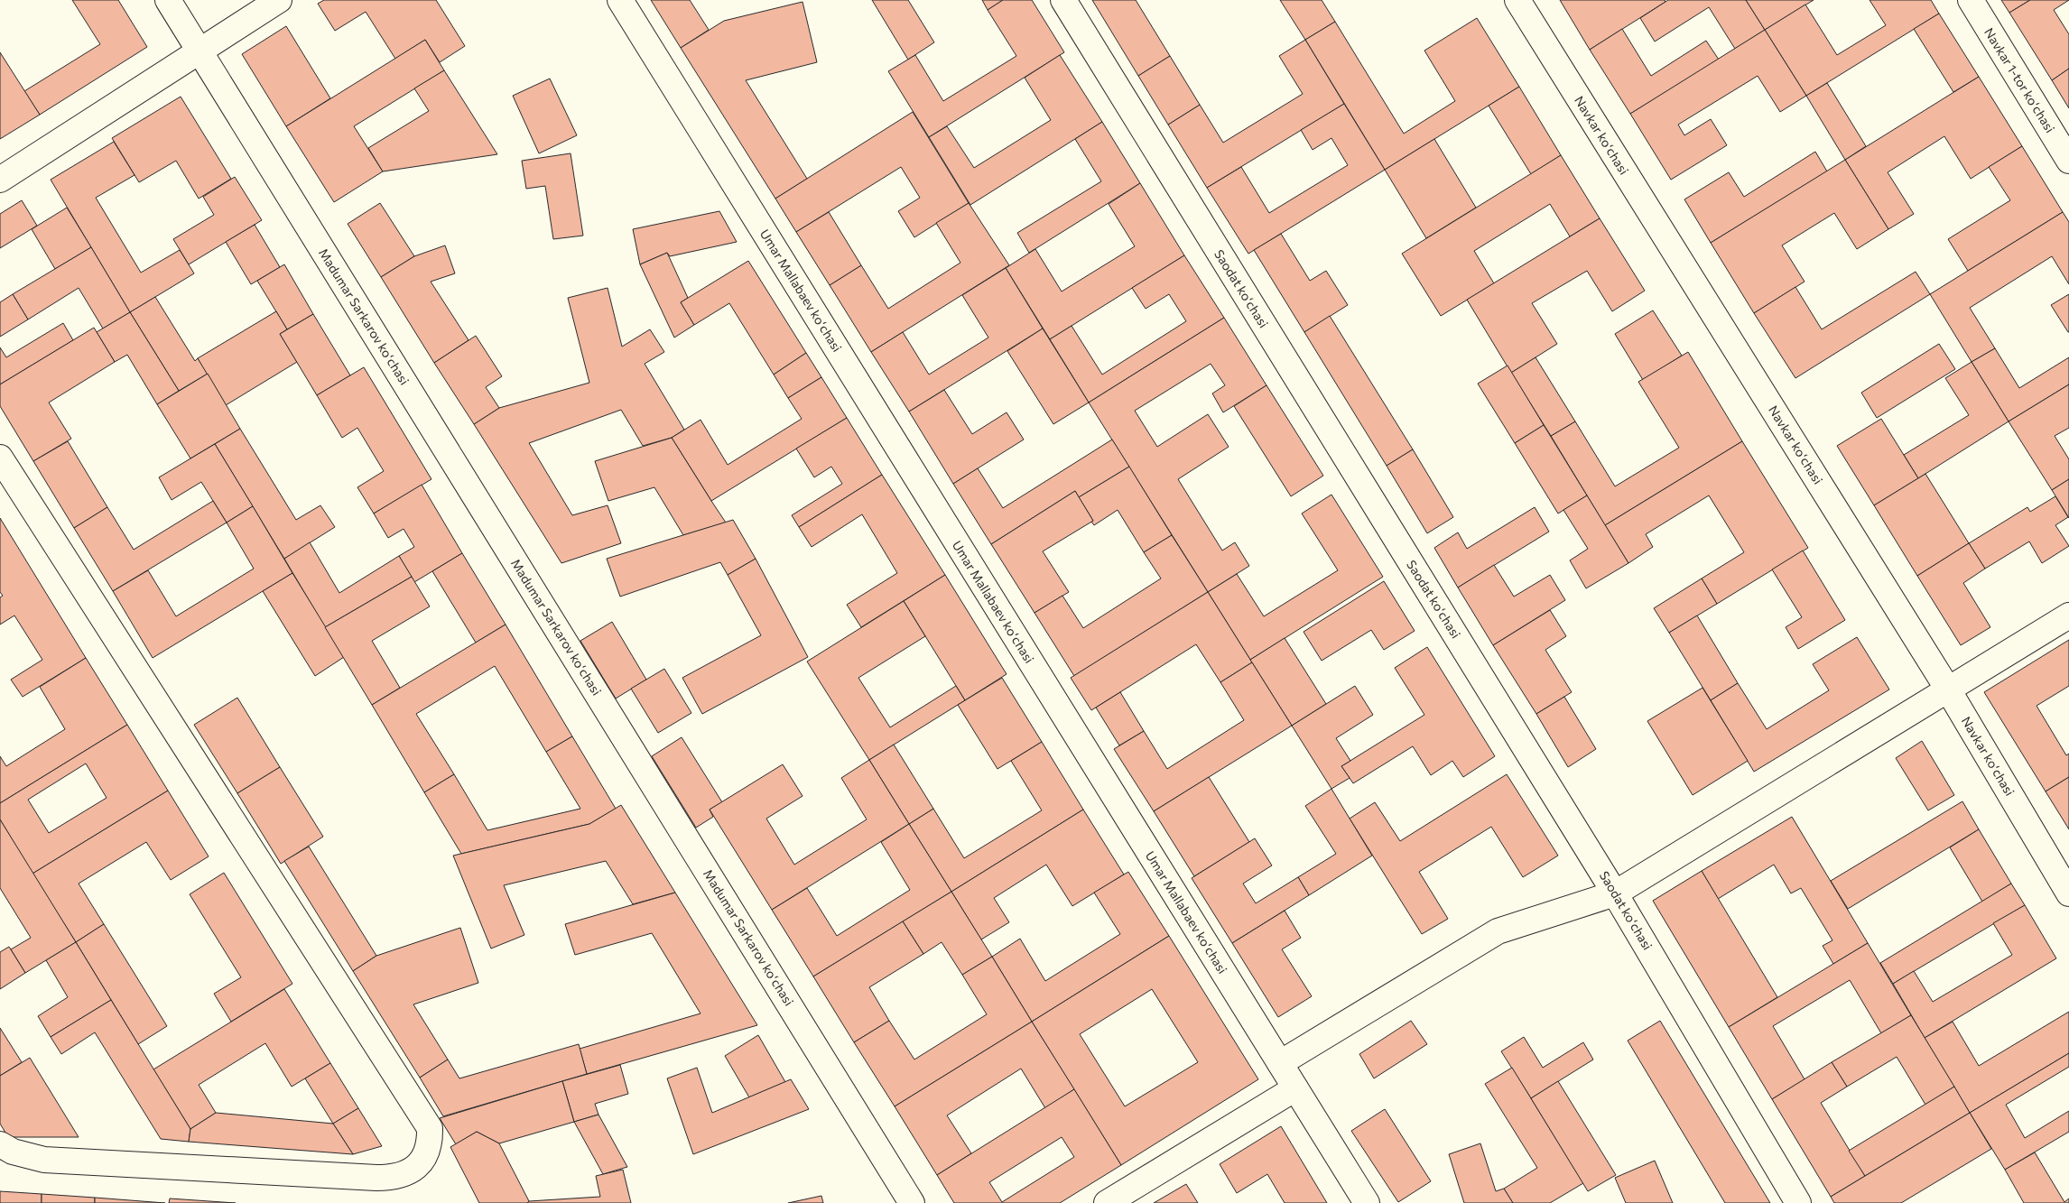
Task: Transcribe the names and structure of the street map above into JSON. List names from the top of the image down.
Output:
{
  "streets": {
    "street": [
      "Navkar 1-tor koʻchasi",
      "Navkar koʻchasi",
      "Saodat koʻchasi",
      "Umar Mallabaev koʻchasi",
      "Madumar Sarkarov koʻchasi"
    ]
  }
}
